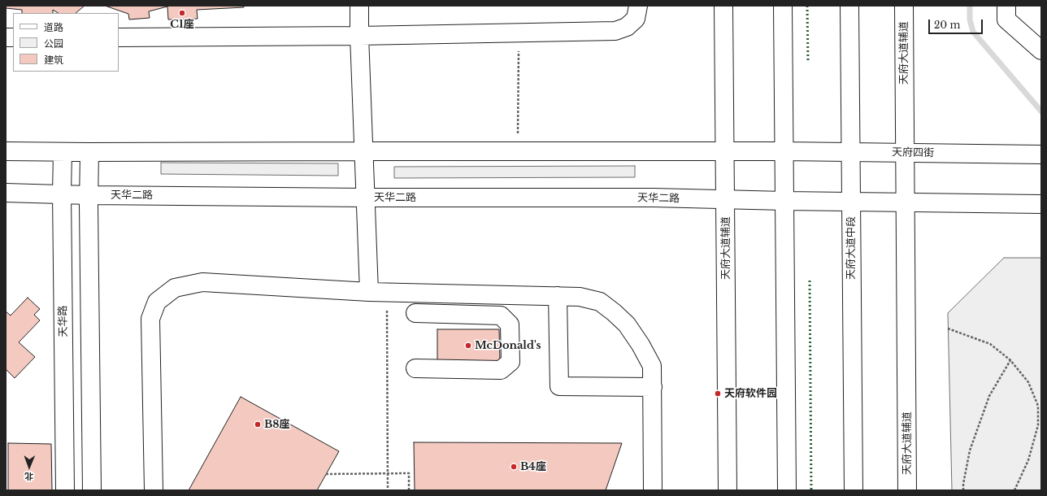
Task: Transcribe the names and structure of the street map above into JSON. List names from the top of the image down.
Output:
{
  "streets": {
    "street": [
      "天府大道辅道",
      "天府四街",
      "天华二路",
      "天府大道中段",
      "天华路"
    ]
  },
  "crossings": [
    ["天府大道辅道", "天府四街"],
    ["天府大道辅道", "天华二路"],
    ["天府四街", "天府大道中段"],
    ["天华二路", "天华路"]
  ],
  "places": [
    "C1座",
    "McDonald's",
    "天府软件园",
    "B8座",
    "B4座"
  ],
  "legend": ["道路", "公园", "建筑"],
  "scale_bar": "20 m",
  "north": "bottom"
}
